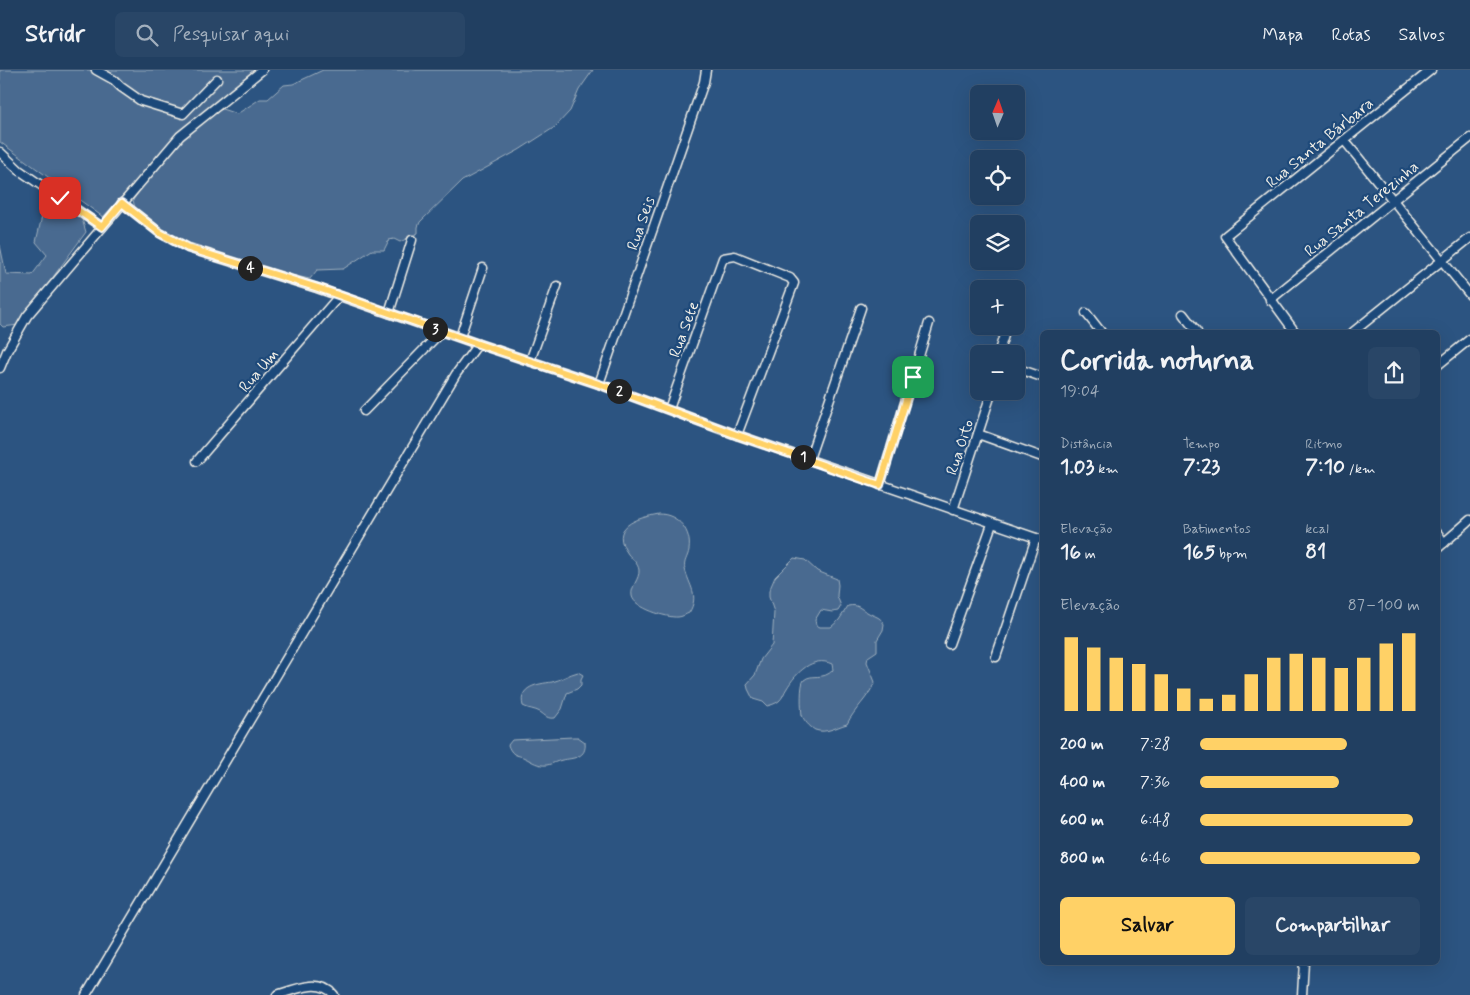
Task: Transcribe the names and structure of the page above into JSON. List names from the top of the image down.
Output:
{
  "streets": {
    "street": [
      "Rua Santa Bárbara",
      "Rua Santa Terezinha",
      "Rua Seis",
      "Rua Sete",
      "Rua Um",
      "Rua Oito"
    ]
  },
  "crossings": [
    ["Rua Santa Bárbara", "Rua Santa Terezinha"]
  ],
  "north": "top",
  "page": {
    "header": "Stridr",
    "search": "Pesquisar aqui",
    "nav": ["Mapa", "Rotas", "Salvos"],
    "map_buttons": ["+", "−"],
    "pins": [
      "4",
      "3",
      "2",
      "1"
    ],
    "heading": ["Corrida noturna", "19:04"],
    "stats": [
      ["Distância", "1.03 km"],
      ["Tempo", "7:23"],
      ["Ritmo", "7:10 /km"],
      ["Elevação", "16 m"],
      ["Batimentos", "165 bpm"],
      ["kcal", "81"]
    ],
    "chart": ["Elevação", "87–100 m"],
    "list": [
      {
        "name": "200 m",
        "note": "7:28"
      },
      {
        "name": "400 m",
        "note": "7:36"
      },
      {
        "name": "600 m",
        "note": "6:48"
      },
      {
        "name": "800 m",
        "note": "6:46"
      }
    ],
    "buttons": ["Salvar", "Compartilhar"]
  }
}
